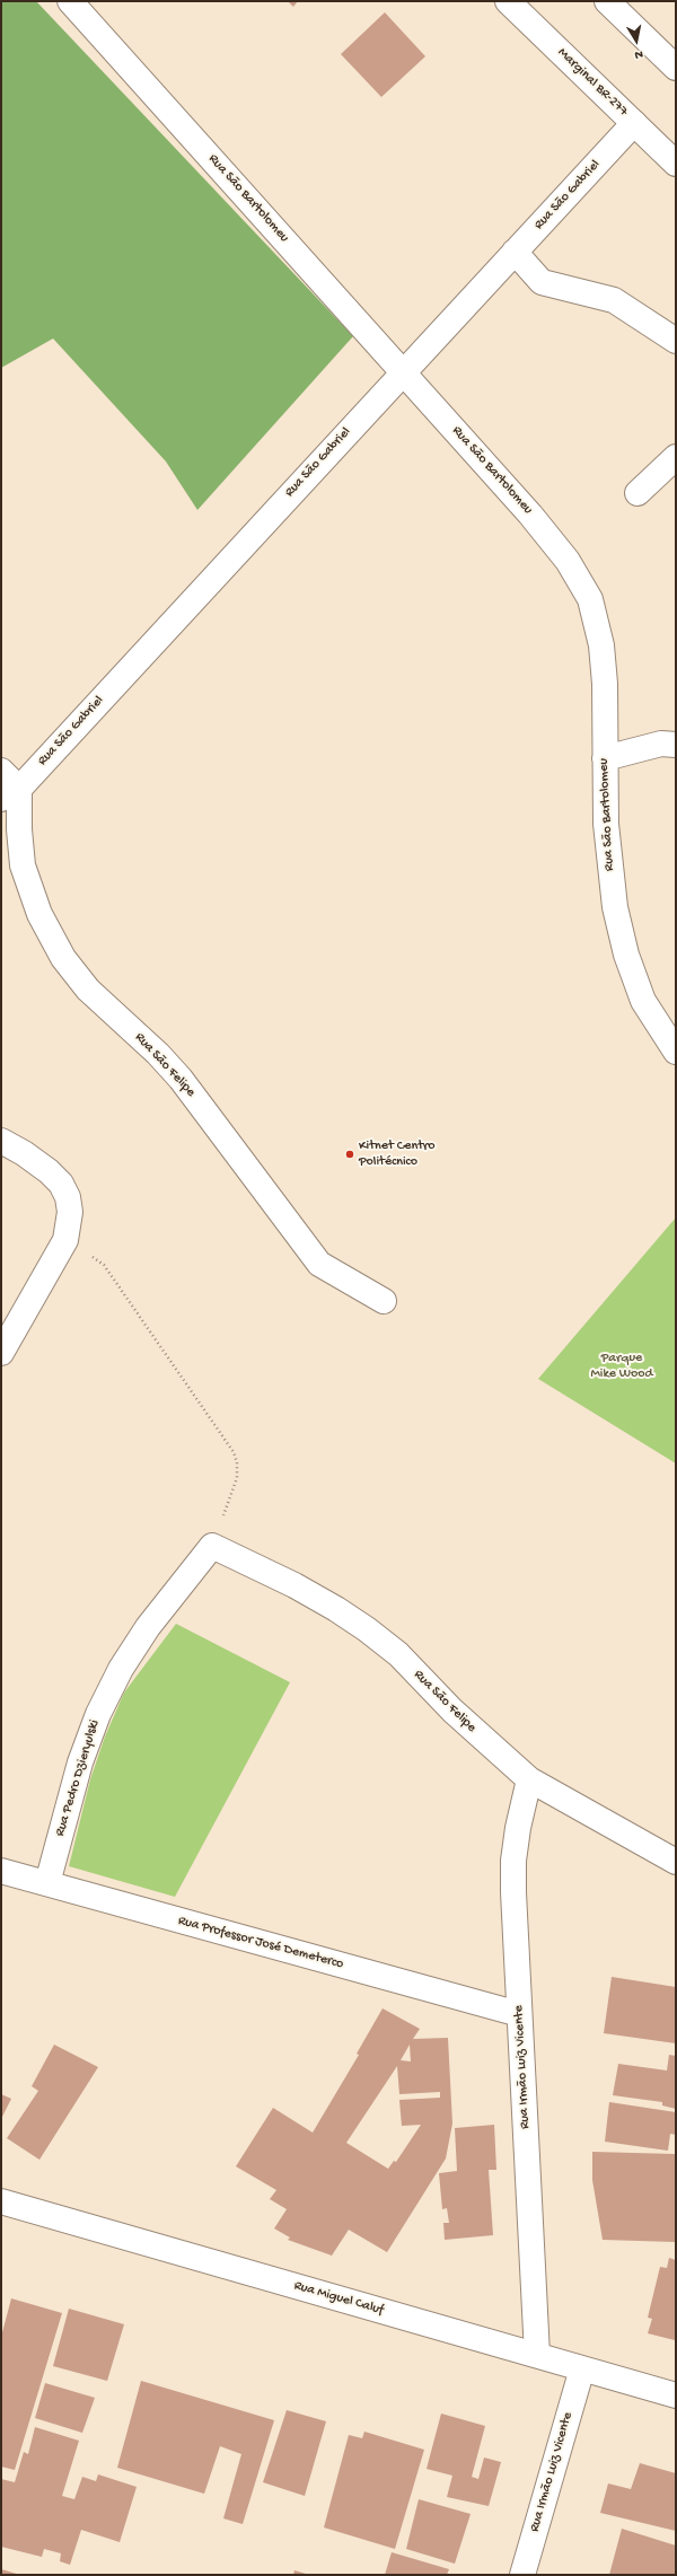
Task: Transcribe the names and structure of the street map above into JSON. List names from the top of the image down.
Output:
{
  "streets": {
    "main road": [
      "Marginal BR-277",
      "Rua São Gabriel",
      "Rua São Bartolomeu",
      "Rua São Felipe",
      "Rua Pedro Dzieryulski",
      "Rua Professor José Demeterco",
      "Rua Irmão Luiz Vicente",
      "Rua Miguel Caluf"
    ]
  },
  "crossings": [
    ["Marginal BR-277", "Rua São Gabriel"],
    ["Rua São Gabriel", "Rua São Bartolomeu"],
    ["Rua São Gabriel", "Rua São Felipe"],
    ["Rua São Felipe", "Rua Pedro Dzieryulski"],
    ["Rua São Felipe", "Rua Irmão Luiz Vicente"],
    ["Rua Pedro Dzieryulski", "Rua Professor José Demeterco"],
    ["Rua Professor José Demeterco", "Rua Irmão Luiz Vicente"],
    ["Rua Irmão Luiz Vicente", "Rua Miguel Caluf"]
  ],
  "parks": ["Parque Mike Wood"],
  "places": ["Kitnet Centro Politécnico"],
  "north": "bottom"
}
